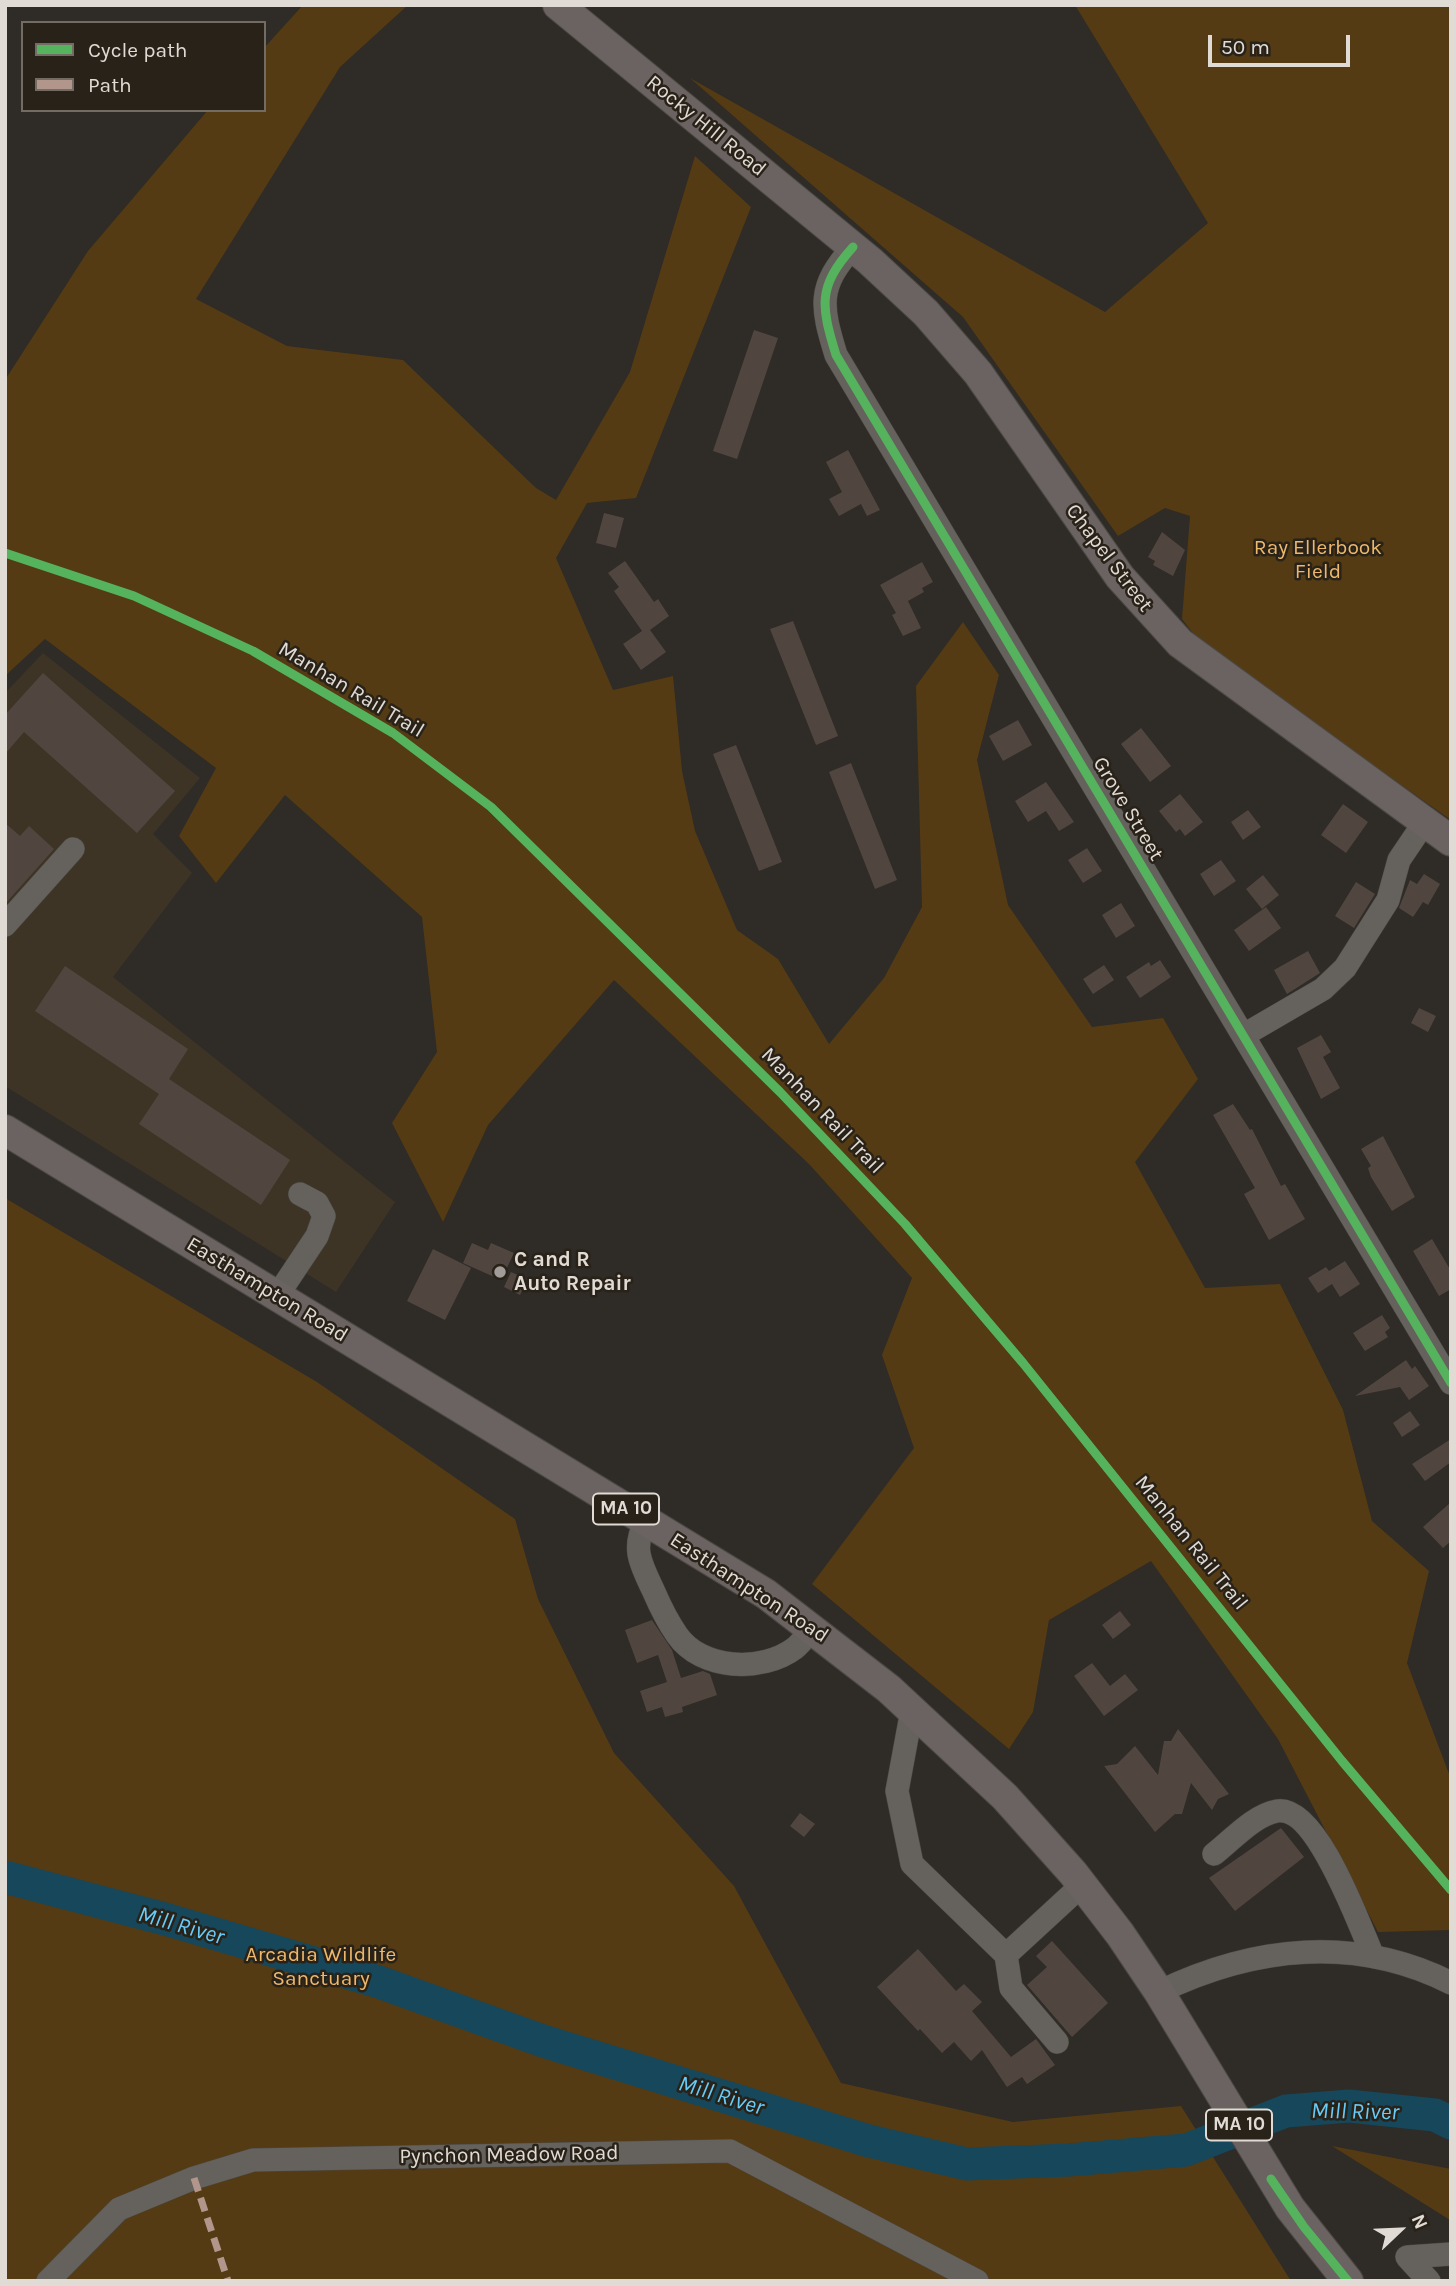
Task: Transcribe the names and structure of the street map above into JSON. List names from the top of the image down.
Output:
{
  "streets": {
    "main road": [
      "Rocky Hill Road",
      "Chapel Street",
      "Easthampton Road",
      "MA 10"
    ],
    "street": ["Grove Street", "Pynchon Meadow Road"],
    "cycle path": ["Manhan Rail Trail"]
  },
  "crossings": [
    ["Rocky Hill Road", "Chapel Street"],
    ["Rocky Hill Road", "Grove Street"],
    ["Chapel Street", "Grove Street"],
    ["Easthampton Road", "MA 10"]
  ],
  "water": ["Mill River"],
  "parks": ["Ray Ellerbook Field", "Arcadia Wildlife Sanctuary"],
  "places": ["C and R Auto Repair"],
  "legend": ["Cycle path", "Path"],
  "scale_bar": "50 m",
  "north": "top right"
}
